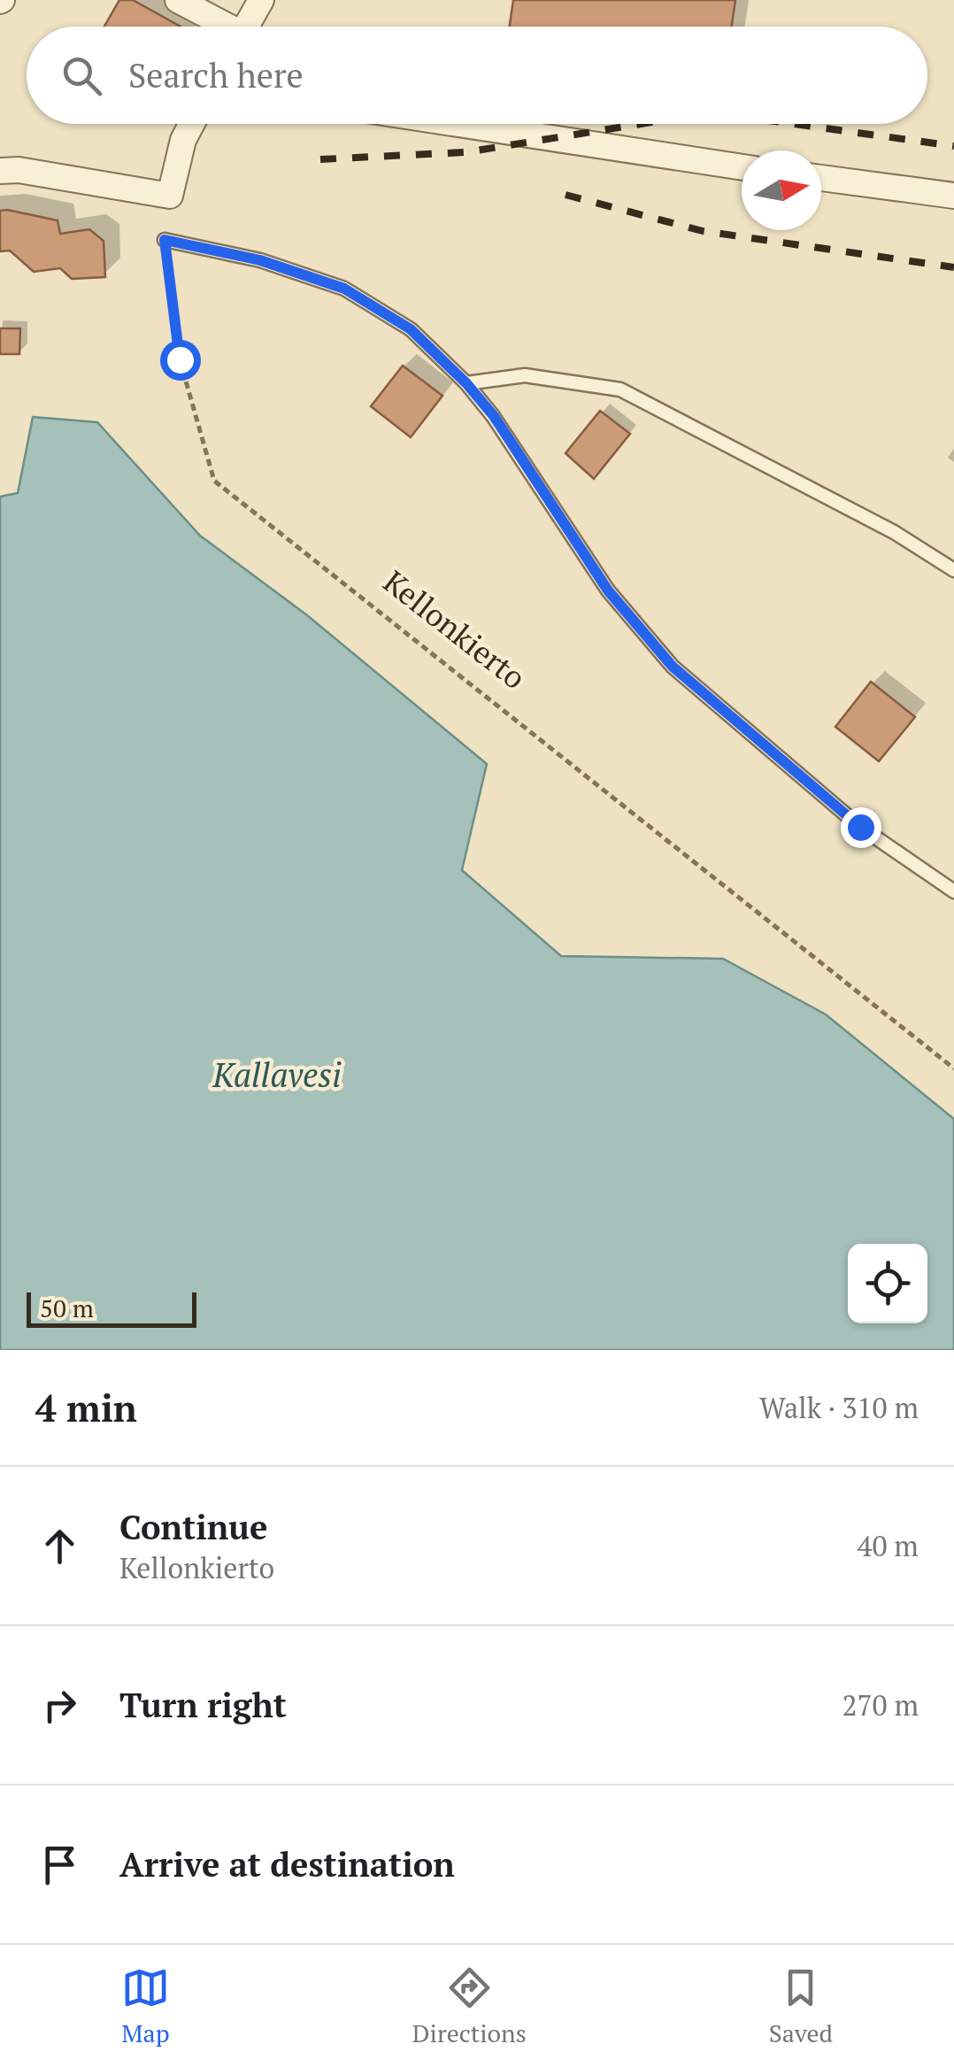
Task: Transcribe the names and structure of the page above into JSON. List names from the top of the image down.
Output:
{
  "streets": {
    "path": ["Kellonkierto"]
  },
  "water": ["Kallavesi"],
  "scale_bar": "50 m",
  "north": "right",
  "page": {
    "search": "Search here",
    "scale": "50 m",
    "heading": ["4 min", "Walk · 310 m"],
    "list": [
      ["Continue", "Kellonkierto", "40 m"],
      ["Turn right", "270 m"],
      "Arrive at destination"
    ],
    "nav": ["Map", "Directions", "Saved"]
  }
}
